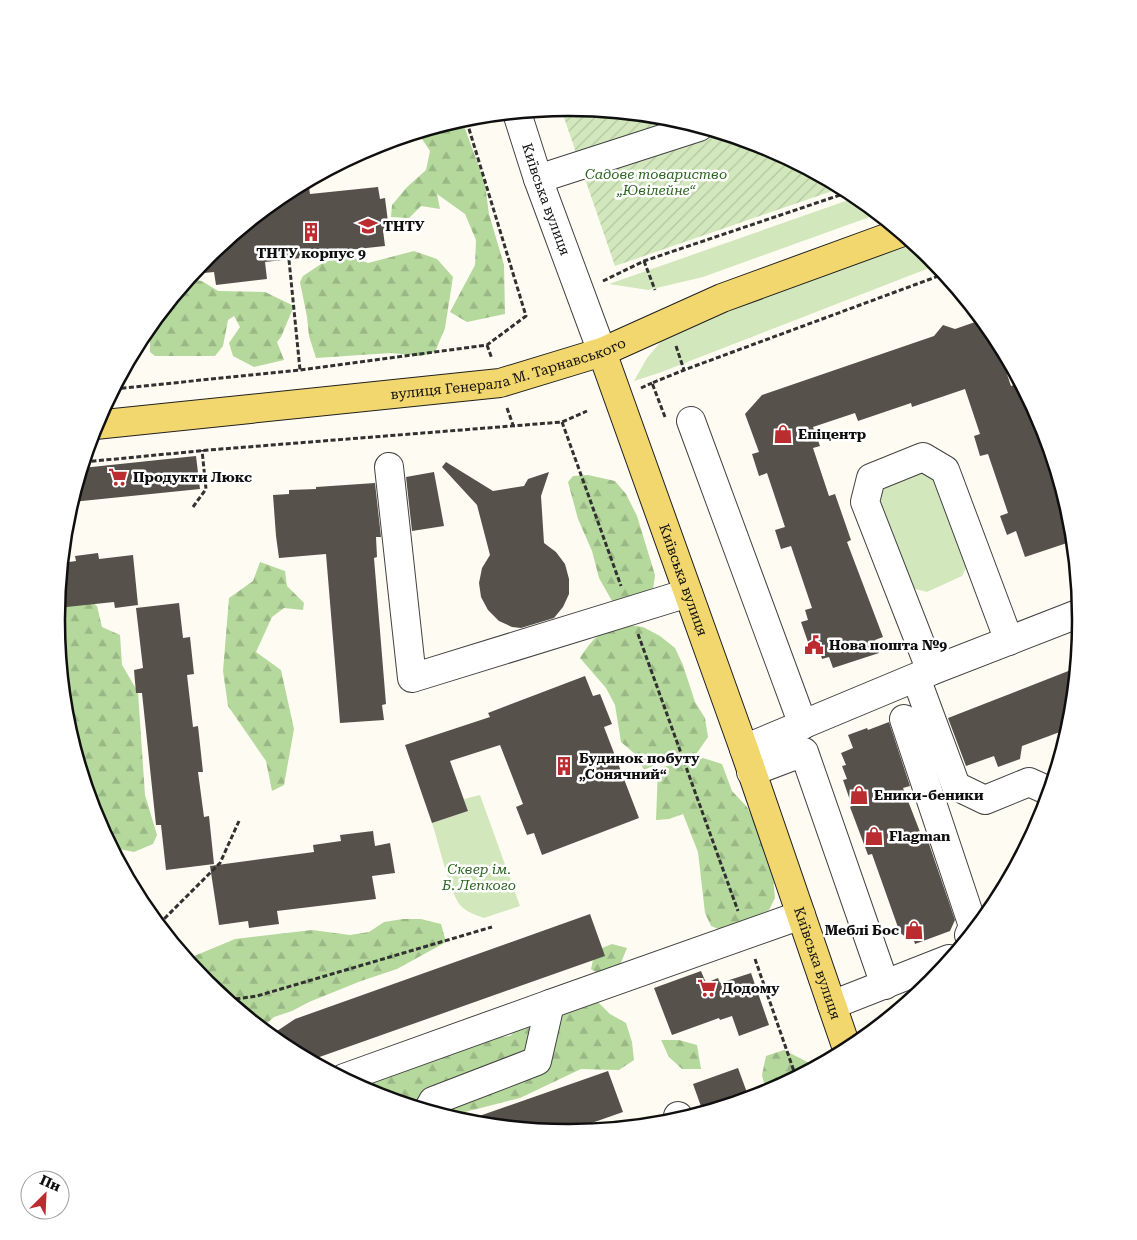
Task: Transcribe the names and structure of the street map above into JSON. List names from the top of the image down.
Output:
{
  "streets": {
    "main road": ["Київська вулиця", "вулиця Генерала М. Тарнавського"]
  },
  "crossings": [
    ["Київська вулиця", "вулиця Генерала М. Тарнавського"]
  ],
  "parks": ["Садове товариство „Ювілейне“", "Сквер ім. Б. Лепкого"],
  "places": {
    "school or university": ["ТНТУ"],
    "building": ["ТНТУ корпус 9", "Будинок побуту „Сонячний“"],
    "shop": [
      "Епіцентр",
      "Еники-беники",
      "Flagman",
      "Меблі Бос"
    ],
    "supermarket": ["Продукти Люкс", "Додому"],
    "public building": ["Нова пошта №9"]
  },
  "north": "top right"
}
